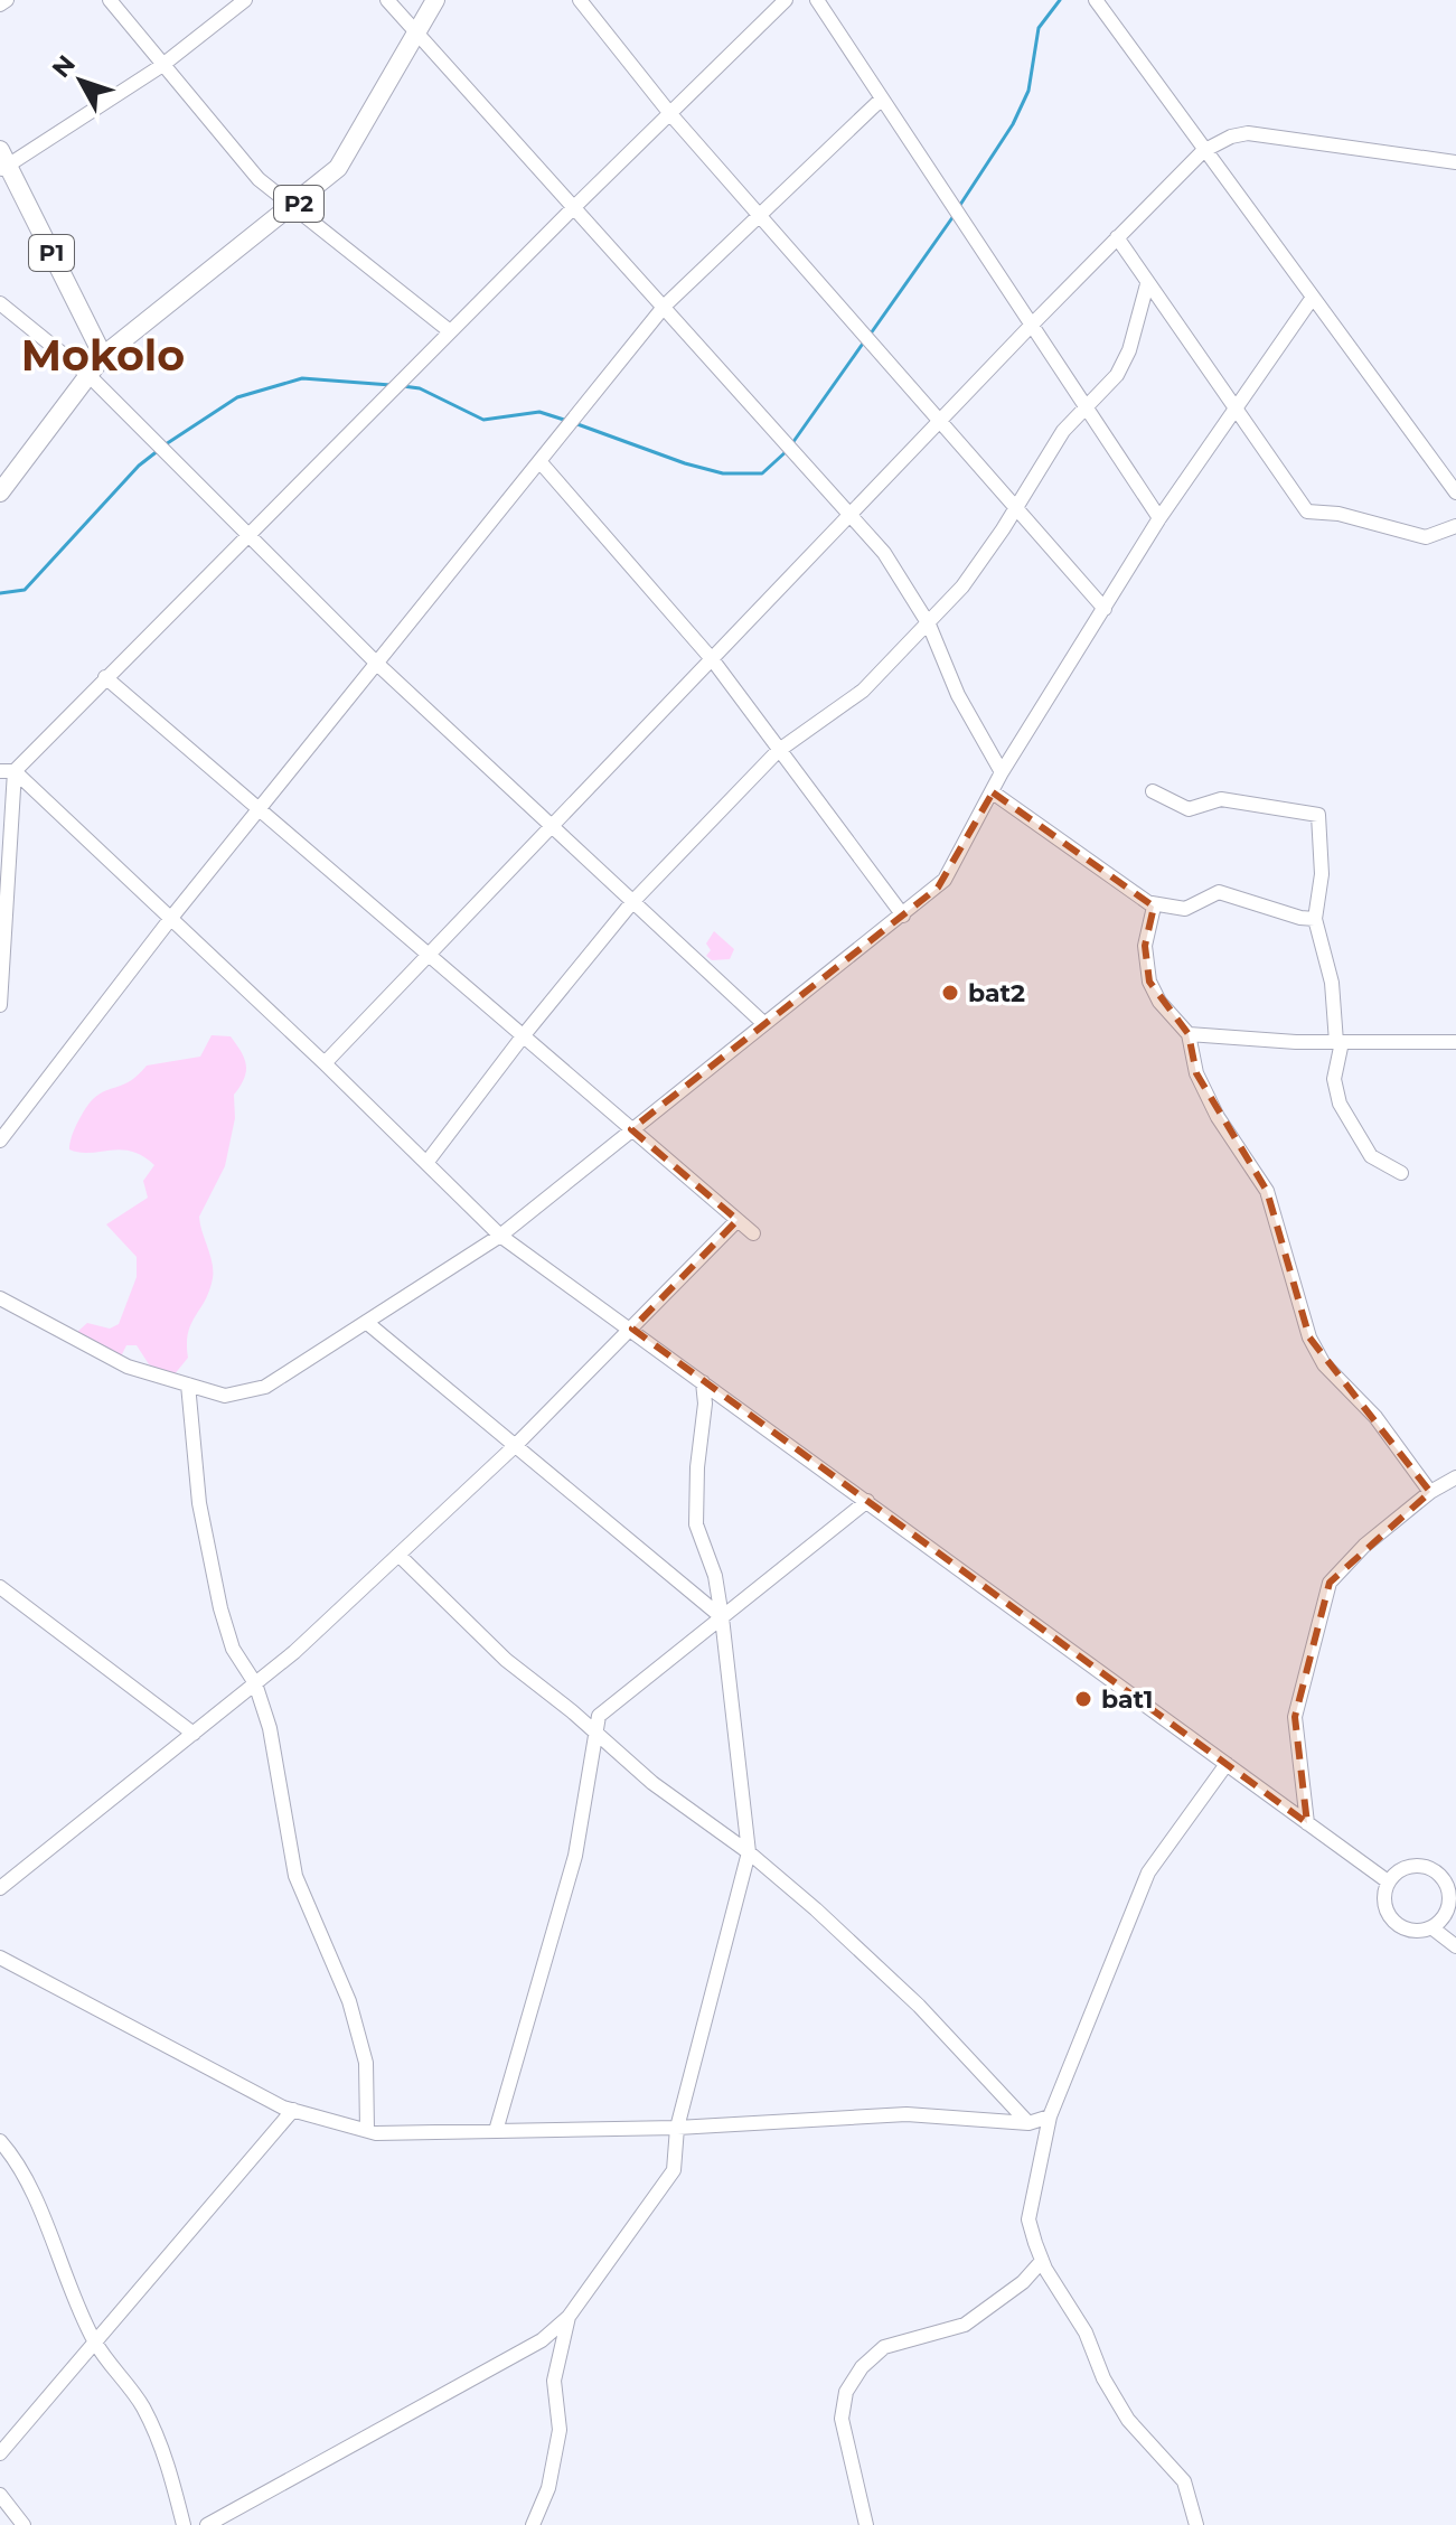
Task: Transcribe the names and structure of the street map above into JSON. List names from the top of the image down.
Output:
{
  "streets": {
    "main road": ["P2", "P1"]
  },
  "crossings": [
    ["P2", "P1"]
  ],
  "districts": ["Mokolo"],
  "places": ["bat2", "bat1"],
  "north": "top left"
}
